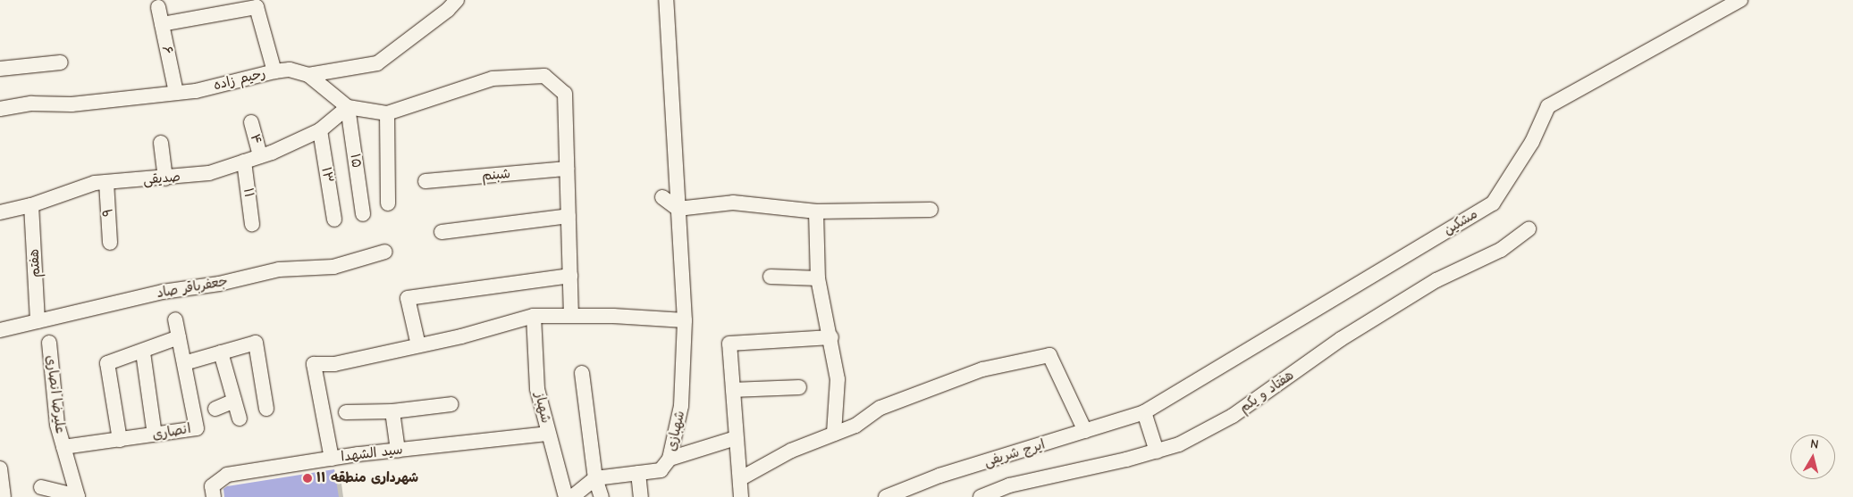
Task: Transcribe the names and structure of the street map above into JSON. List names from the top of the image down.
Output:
{
  "streets": {
    "street": [
      "۶",
      "رحیم زاده",
      "۴",
      "۱۵",
      "۱۳",
      "شبنم",
      "صدیقی",
      "۱۱",
      "۹",
      "مشکین",
      "هفتم",
      "جعفرباقر صاد",
      "هفتاد و یکم",
      "علیرضا انصاری",
      "شهباز",
      "شهبازی",
      "انصاری",
      "سید الشهدا",
      "ایرج شریفی"
    ]
  },
  "crossings": [
    ["۶", "رحیم زاده"],
    ["۴", "صدیقی"],
    ["۱۵", "صدیقی"],
    ["۱۳", "صدیقی"],
    ["صدیقی", "۱۱"],
    ["صدیقی", "۹"],
    ["صدیقی", "هفتم"],
    ["مشکین", "ایرج شریفی"],
    ["هفتم", "جعفرباقر صاد"],
    ["علیرضا انصاری", "انصاری"],
    ["شهباز", "سید الشهدا"]
  ],
  "places": ["شهرداری منطقه ۱۱"],
  "north": "top"
}
